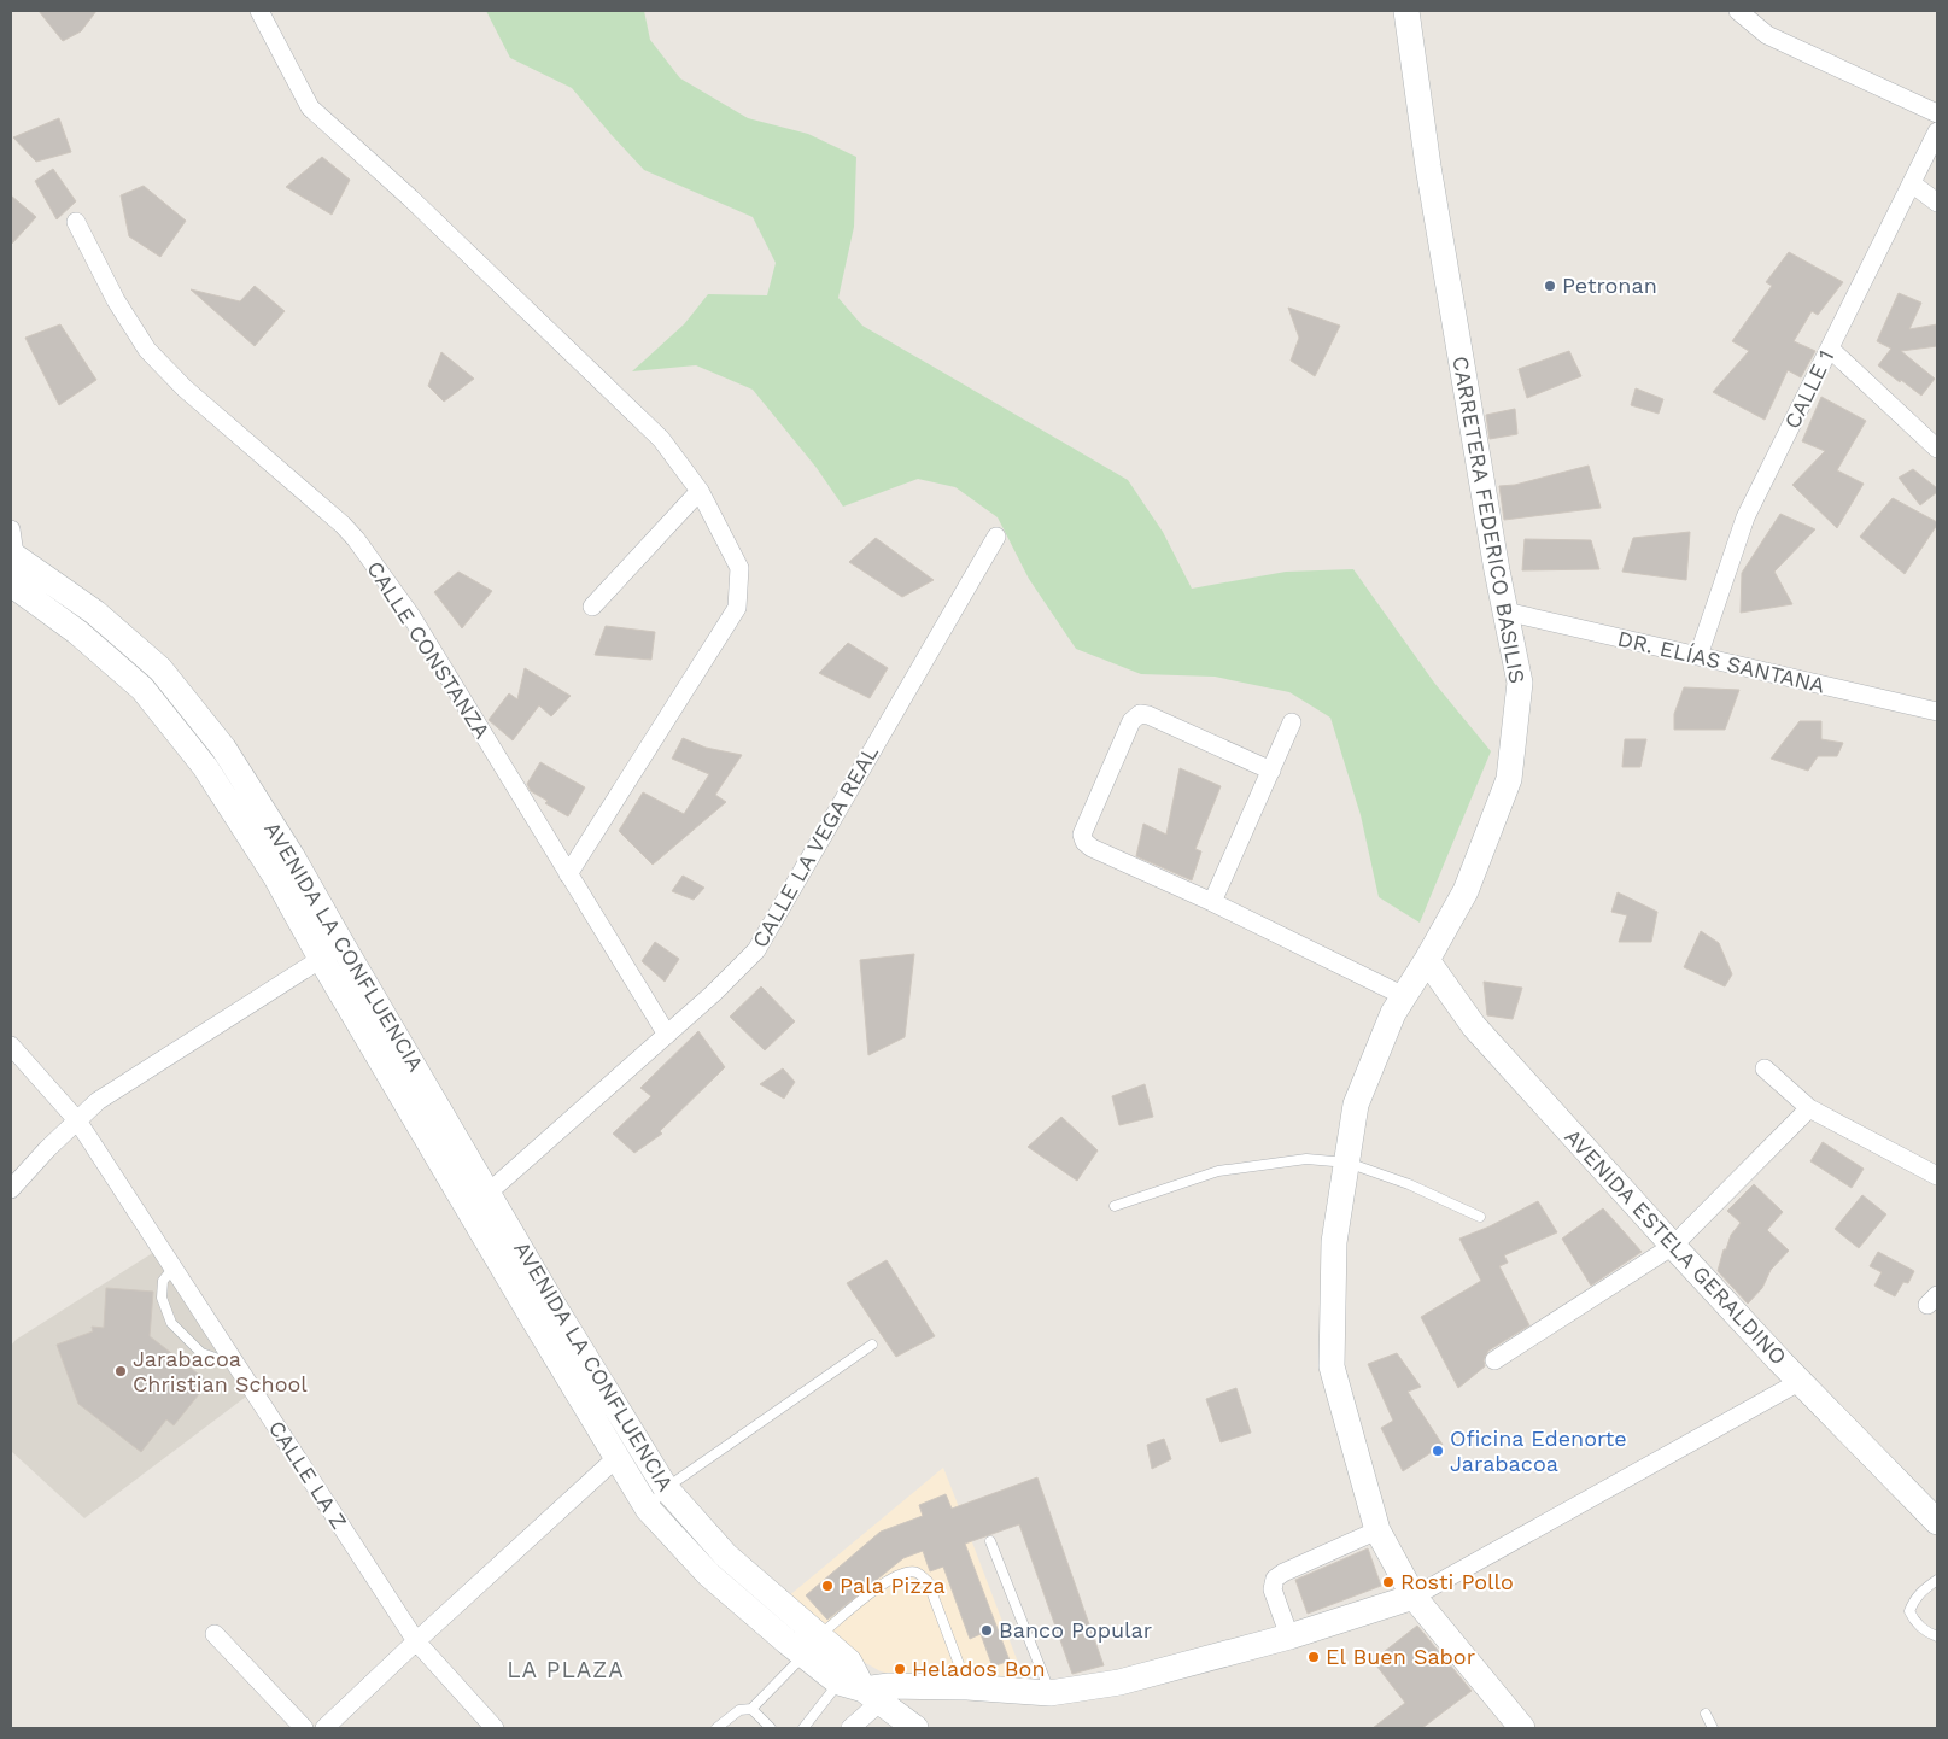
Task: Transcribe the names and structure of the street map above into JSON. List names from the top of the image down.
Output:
{
  "streets": {
    "street": [
      "CALLE 1",
      "CARRETERA FEDERICO BASILIS",
      "CALLE CONSTANZA",
      "DR. ELÍAS SANTANA",
      "CALLE LA VEGA REAL",
      "AVENIDA LA CONFLUENCIA",
      "AVENIDA ESTELA GERALDINO",
      "CALLE LA Z"
    ]
  },
  "crossings": [
    ["CALLE 1", "DR. ELÍAS SANTANA"],
    ["CARRETERA FEDERICO BASILIS", "DR. ELÍAS SANTANA"],
    ["CARRETERA FEDERICO BASILIS", "AVENIDA ESTELA GERALDINO"],
    ["CALLE CONSTANZA", "CALLE LA VEGA REAL"],
    ["CALLE LA VEGA REAL", "AVENIDA LA CONFLUENCIA"]
  ],
  "districts": ["LA PLAZA"],
  "places": [
    "Petronan",
    "Jarabacoa Christian School",
    "Oficina Edenorte Jarabacoa",
    "Rosti Pollo",
    "Pala Pizza",
    "Banco Popular",
    "El Buen Sabor",
    "Helados Bon"
  ]
}
